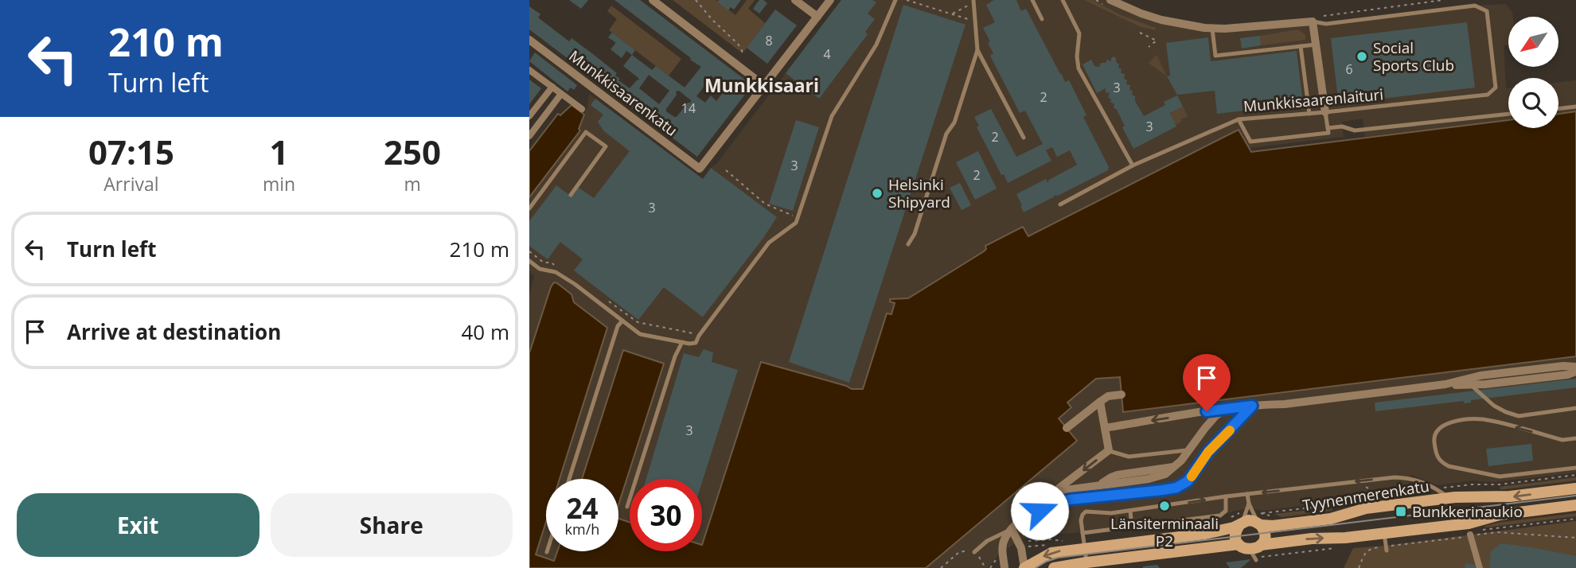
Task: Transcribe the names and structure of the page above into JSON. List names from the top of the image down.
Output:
{
  "streets": {
    "main road": ["Tyynenmerenkatu"],
    "street": ["Munkkisaarenkatu"],
    "lane": ["Munkkisaarenlaituri"]
  },
  "districts": ["Munkkisaari"],
  "places": {
    "other": ["Social Sports Club", "Helsinki Shipyard", "Länsiterminaali P2"],
    "transit": ["Bunkkerinaukio"]
  },
  "house_numbers": [
    "8",
    "4",
    "6",
    "3",
    "2",
    "14",
    "3",
    "2",
    "3",
    "2",
    "3",
    "3"
  ],
  "north": "bottom left",
  "page": {
    "turn": ["210 m", "Turn left"],
    "eta": [
      "07:15",
      "Arrival",
      "1",
      "min",
      "250",
      "m"
    ],
    "list": [
      {
        "name": "Turn left",
        "value": "210 m"
      },
      {
        "name": "Arrive at destination",
        "value": "40 m"
      }
    ],
    "speed": "24 km/h",
    "limit": "30",
    "buttons": ["Exit", "Share"]
  }
}
